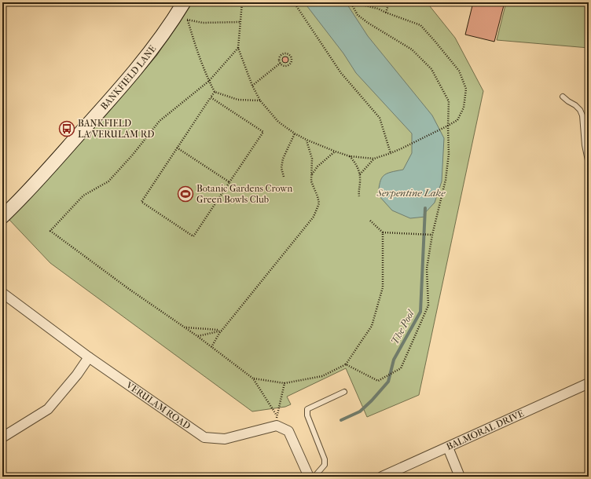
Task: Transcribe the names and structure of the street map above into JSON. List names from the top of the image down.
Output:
{
  "streets": {
    "main road": ["BANKFIELD LANE"],
    "street": ["VERULAM ROAD", "BALMORAL DRIVE"]
  },
  "water": ["Serpentine Lake", "The Pool"],
  "places": {
    "bus stop": ["BANKFIELD LA/VERULAM RD"],
    "sports": ["Botanic Gardens Crown Green Bowls Club"]
  }
}
